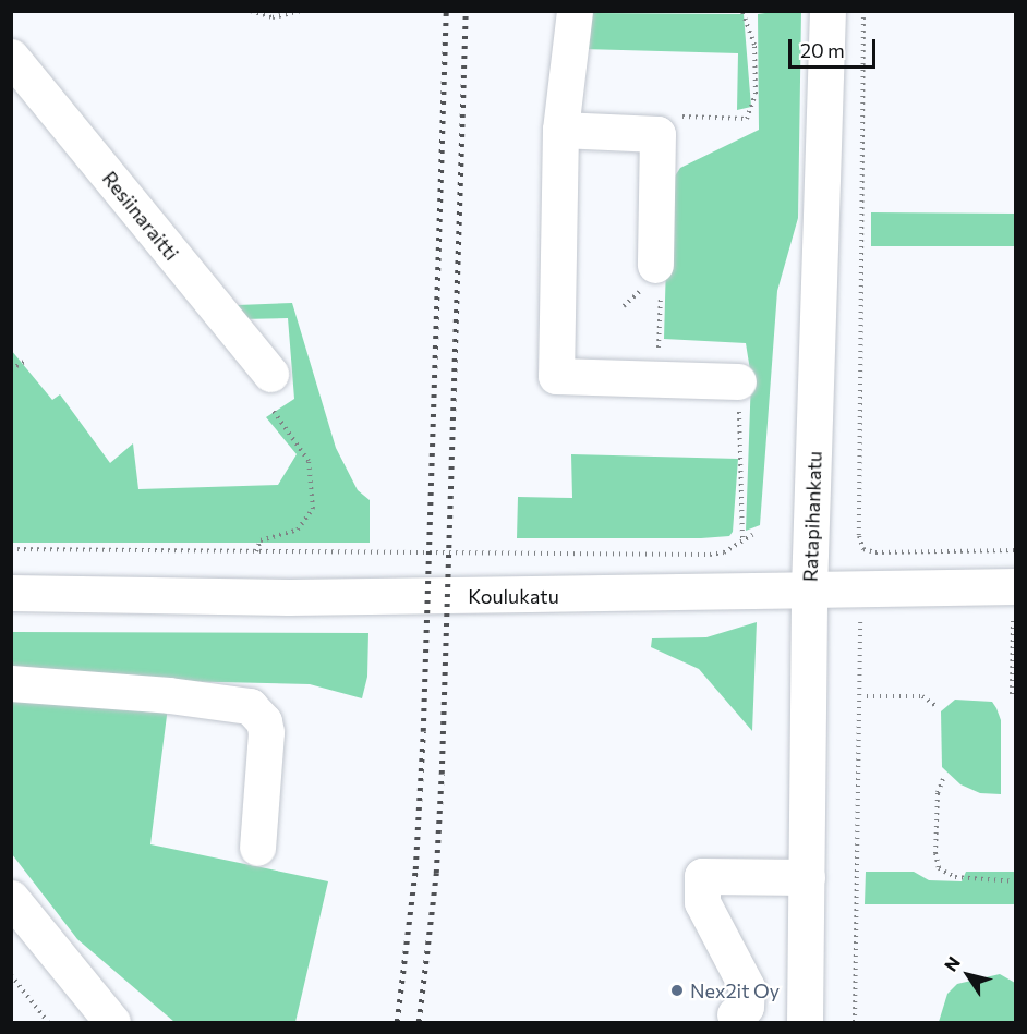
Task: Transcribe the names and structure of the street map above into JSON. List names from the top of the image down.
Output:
{
  "streets": {
    "main road": ["Resiinaraitti", "Ratapihankatu", "Koulukatu"]
  },
  "crossings": [
    ["Ratapihankatu", "Koulukatu"]
  ],
  "places": ["Nex2it Oy"],
  "scale_bar": "20 m",
  "north": "top left"
}
